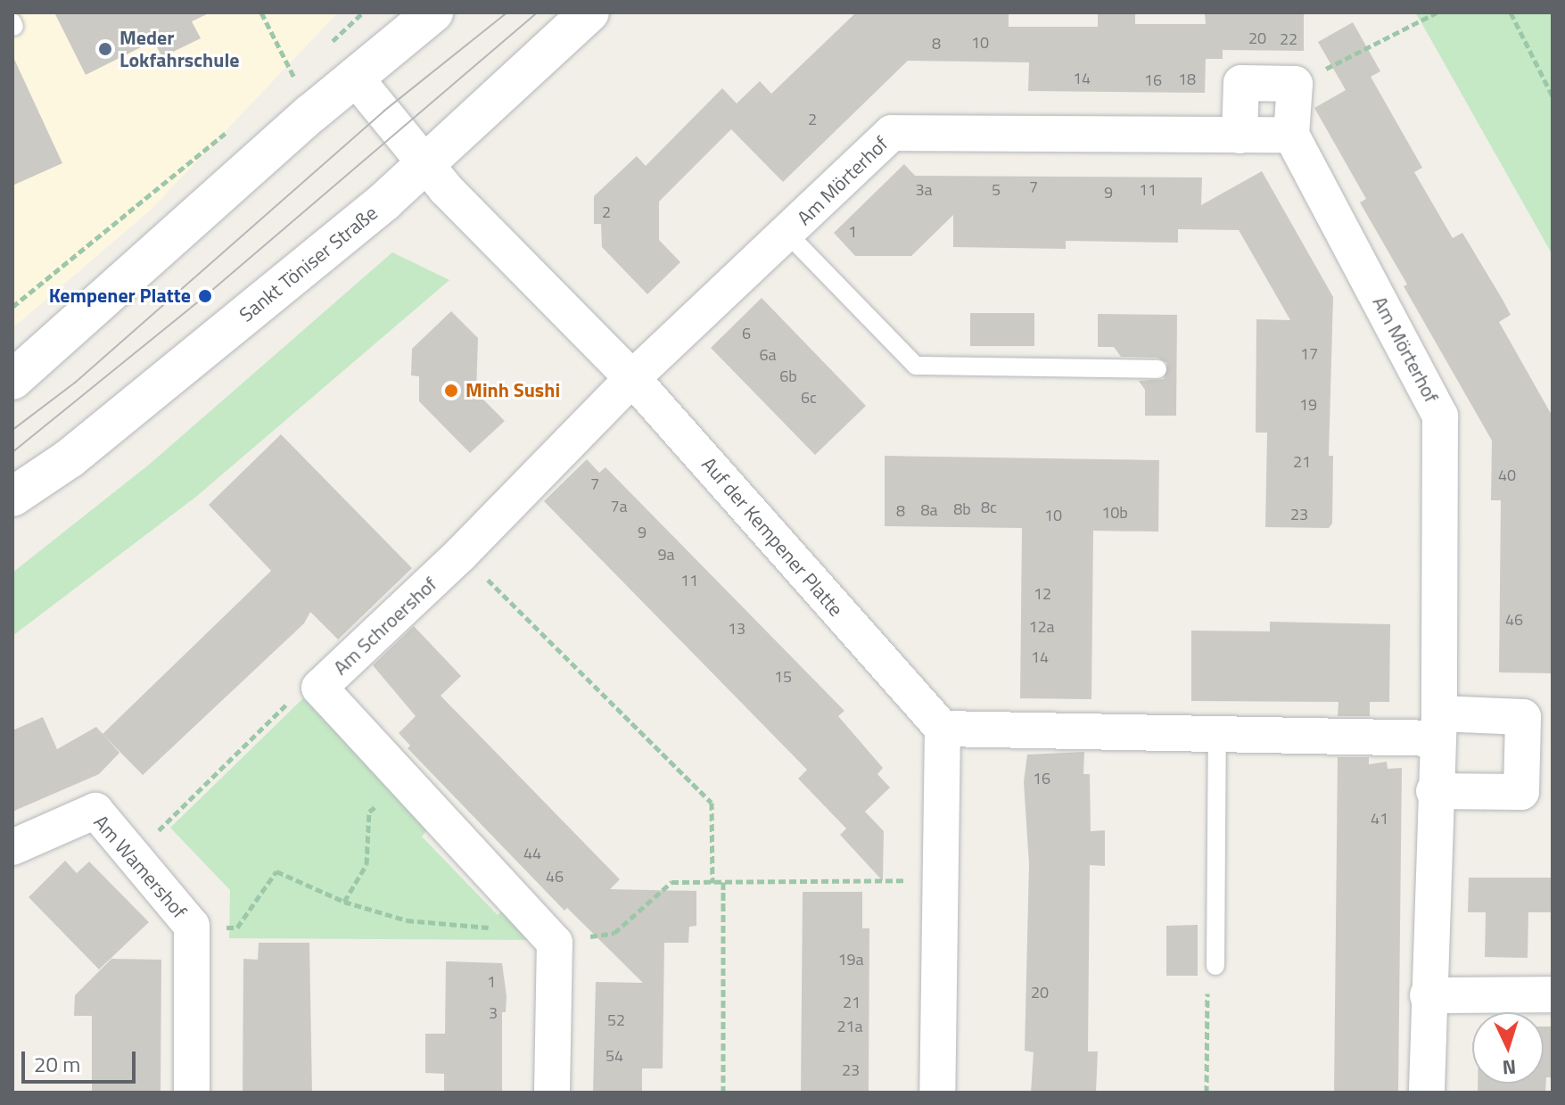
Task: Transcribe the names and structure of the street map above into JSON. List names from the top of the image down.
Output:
{
  "streets": {
    "main road": ["Sankt Töniser Straße"],
    "street": [
      "Am Mörterhof",
      "Auf der Kempener Platte",
      "Am Schroershof",
      "Am Wamershof"
    ]
  },
  "crossings": [
    ["Am Mörterhof", "Auf der Kempener Platte"],
    ["Am Mörterhof", "Am Schroershof"],
    ["Sankt Töniser Straße", "Auf der Kempener Platte"],
    ["Auf der Kempener Platte", "Am Schroershof"]
  ],
  "places": ["Meder Lokfahrschule", "Kempener Platte", "Minh Sushi"],
  "house_numbers": [
    "20",
    "22",
    "10",
    "8",
    "14",
    "18",
    "16",
    "2",
    "7",
    "3a",
    "5",
    "11",
    "9",
    "2",
    "1",
    "6",
    "17",
    "6a",
    "6b",
    "6c",
    "19",
    "21",
    "40",
    "7",
    "7a",
    "8c",
    "8b",
    "8a",
    "8",
    "10b",
    "23",
    "10",
    "9",
    "9a",
    "11",
    "12",
    "46",
    "12a",
    "13",
    "14",
    "15",
    "16",
    "41",
    "44",
    "46",
    "19a",
    "1",
    "20",
    "21",
    "3",
    "52",
    "21a",
    "54",
    "23"
  ],
  "scale_bar": "20 m",
  "north": "bottom"
}
